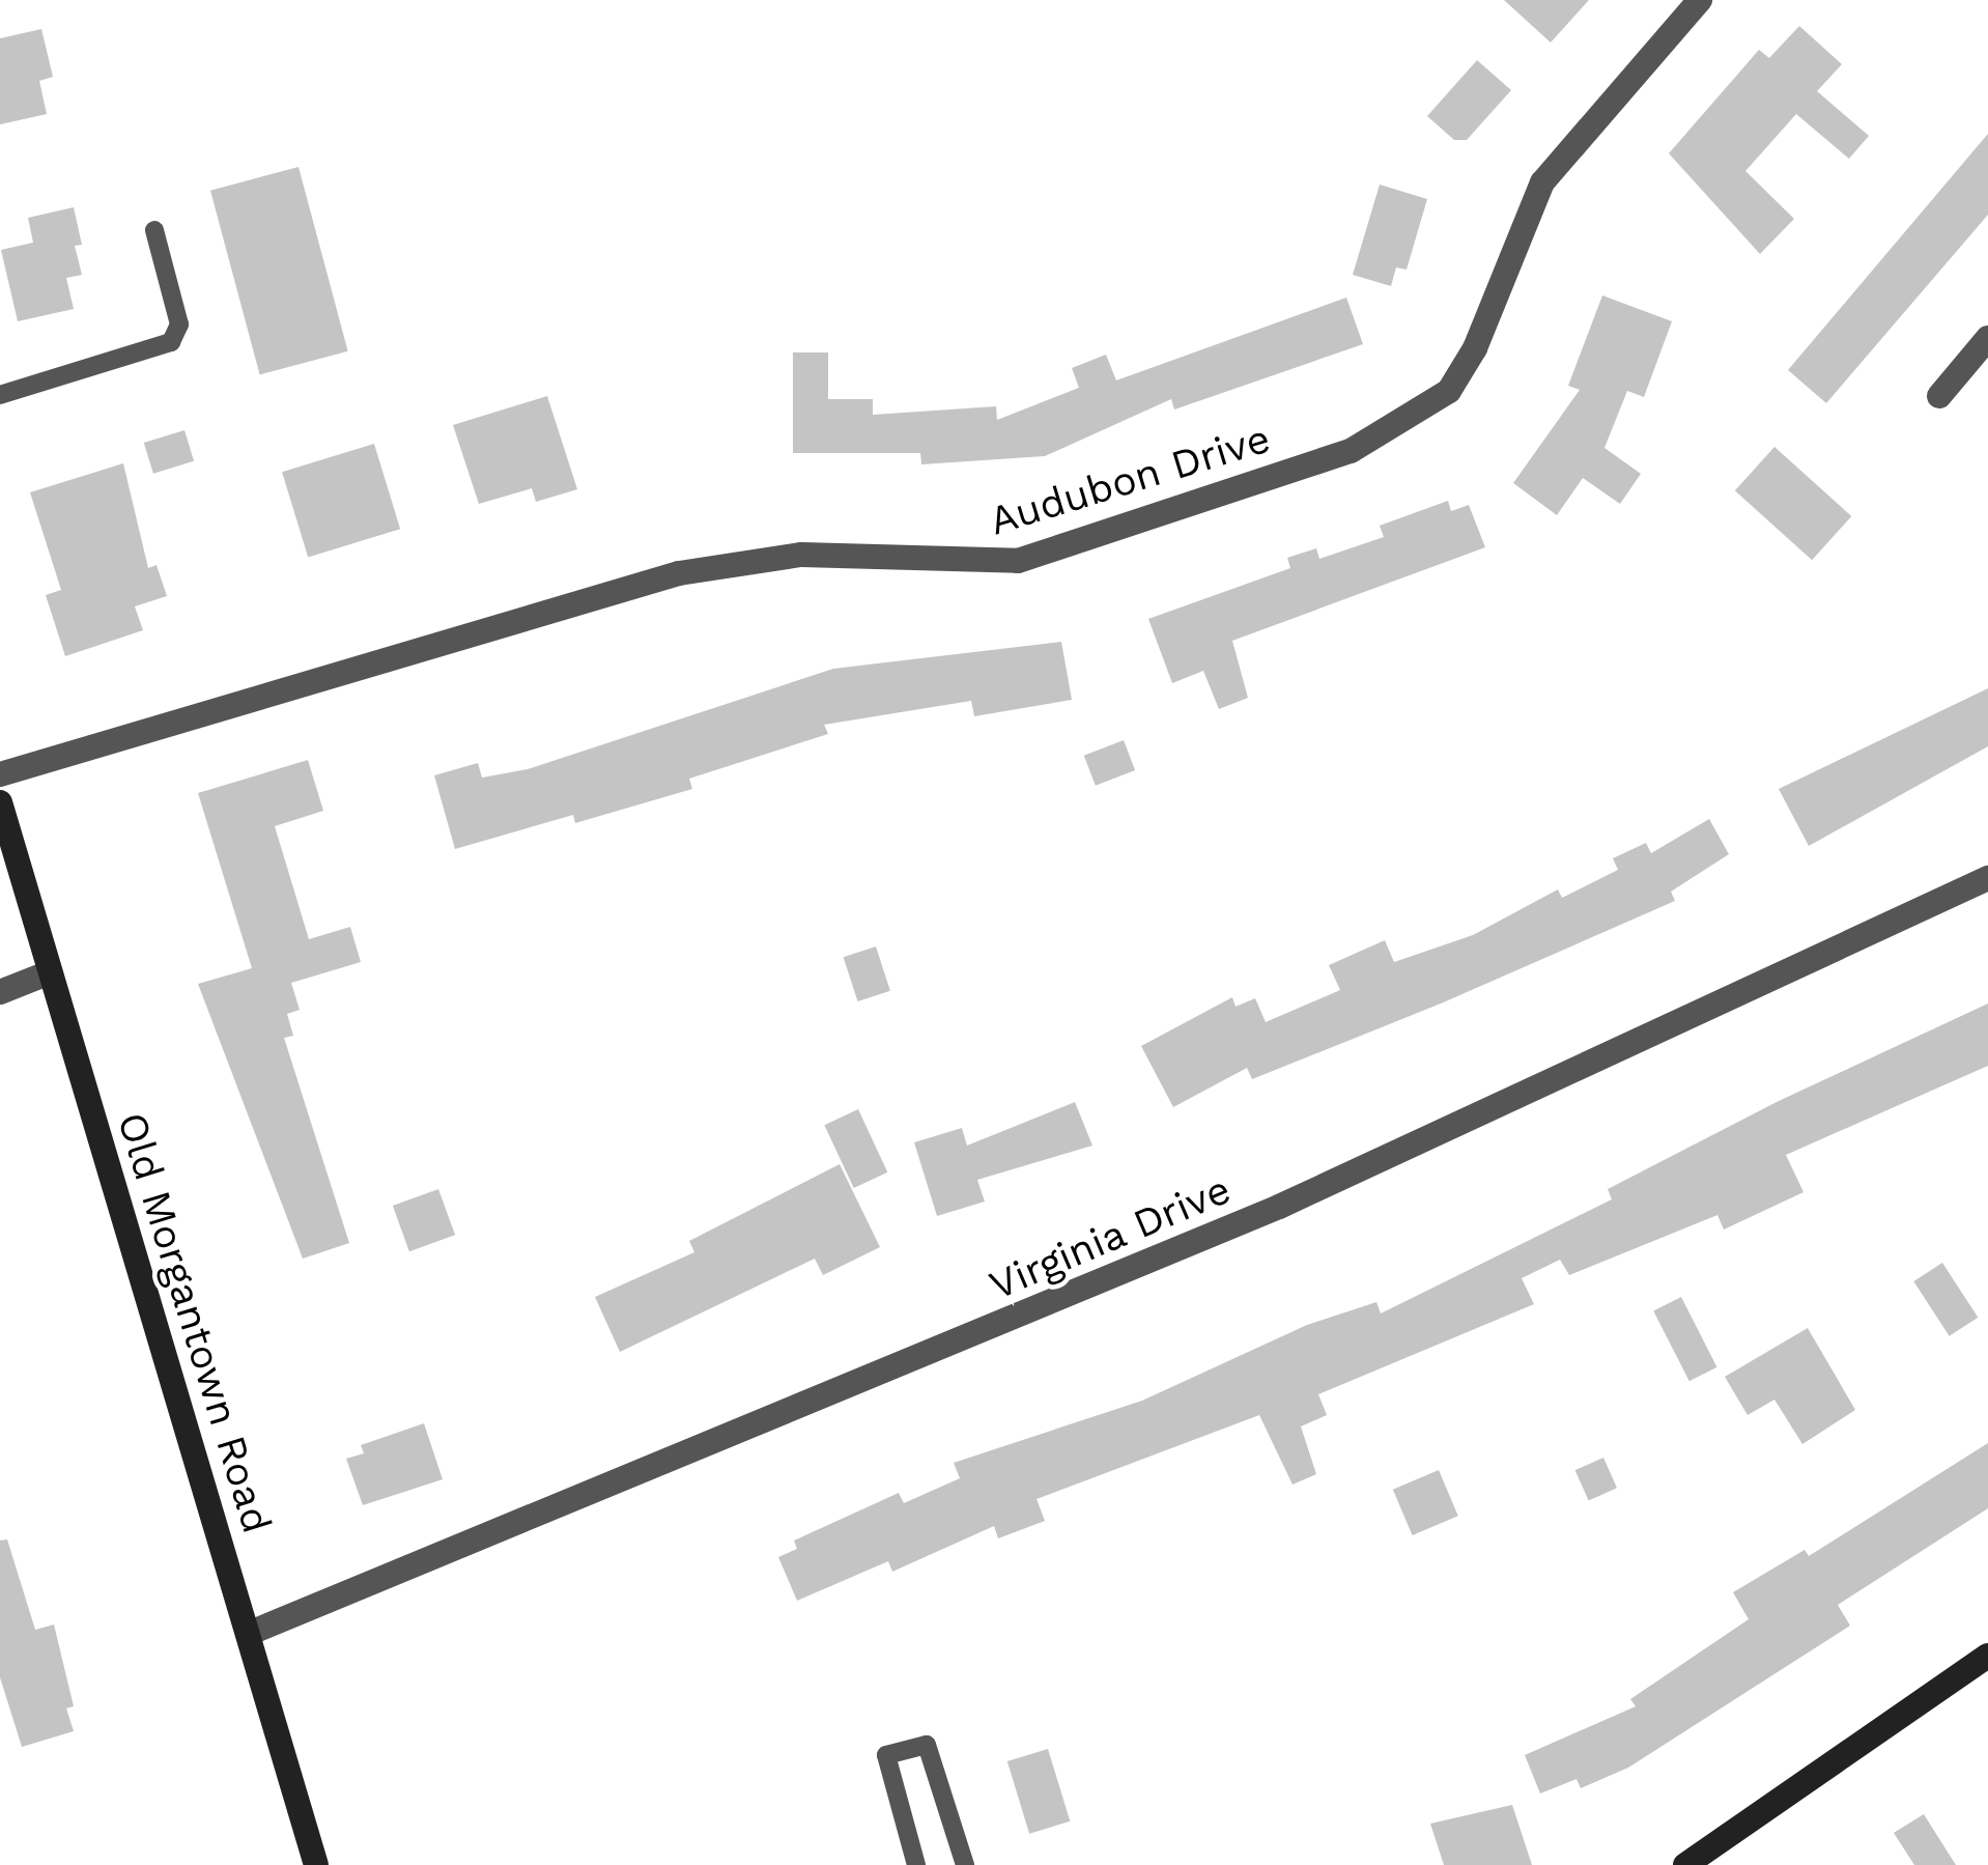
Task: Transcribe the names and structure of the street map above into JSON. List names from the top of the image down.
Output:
{
  "streets": {
    "street": ["Audubon Drive", "Virginia Drive", "Old Morgantown Road"]
  },
  "crossings": [
    ["Virginia Drive", "Old Morgantown Road"]
  ]
}
